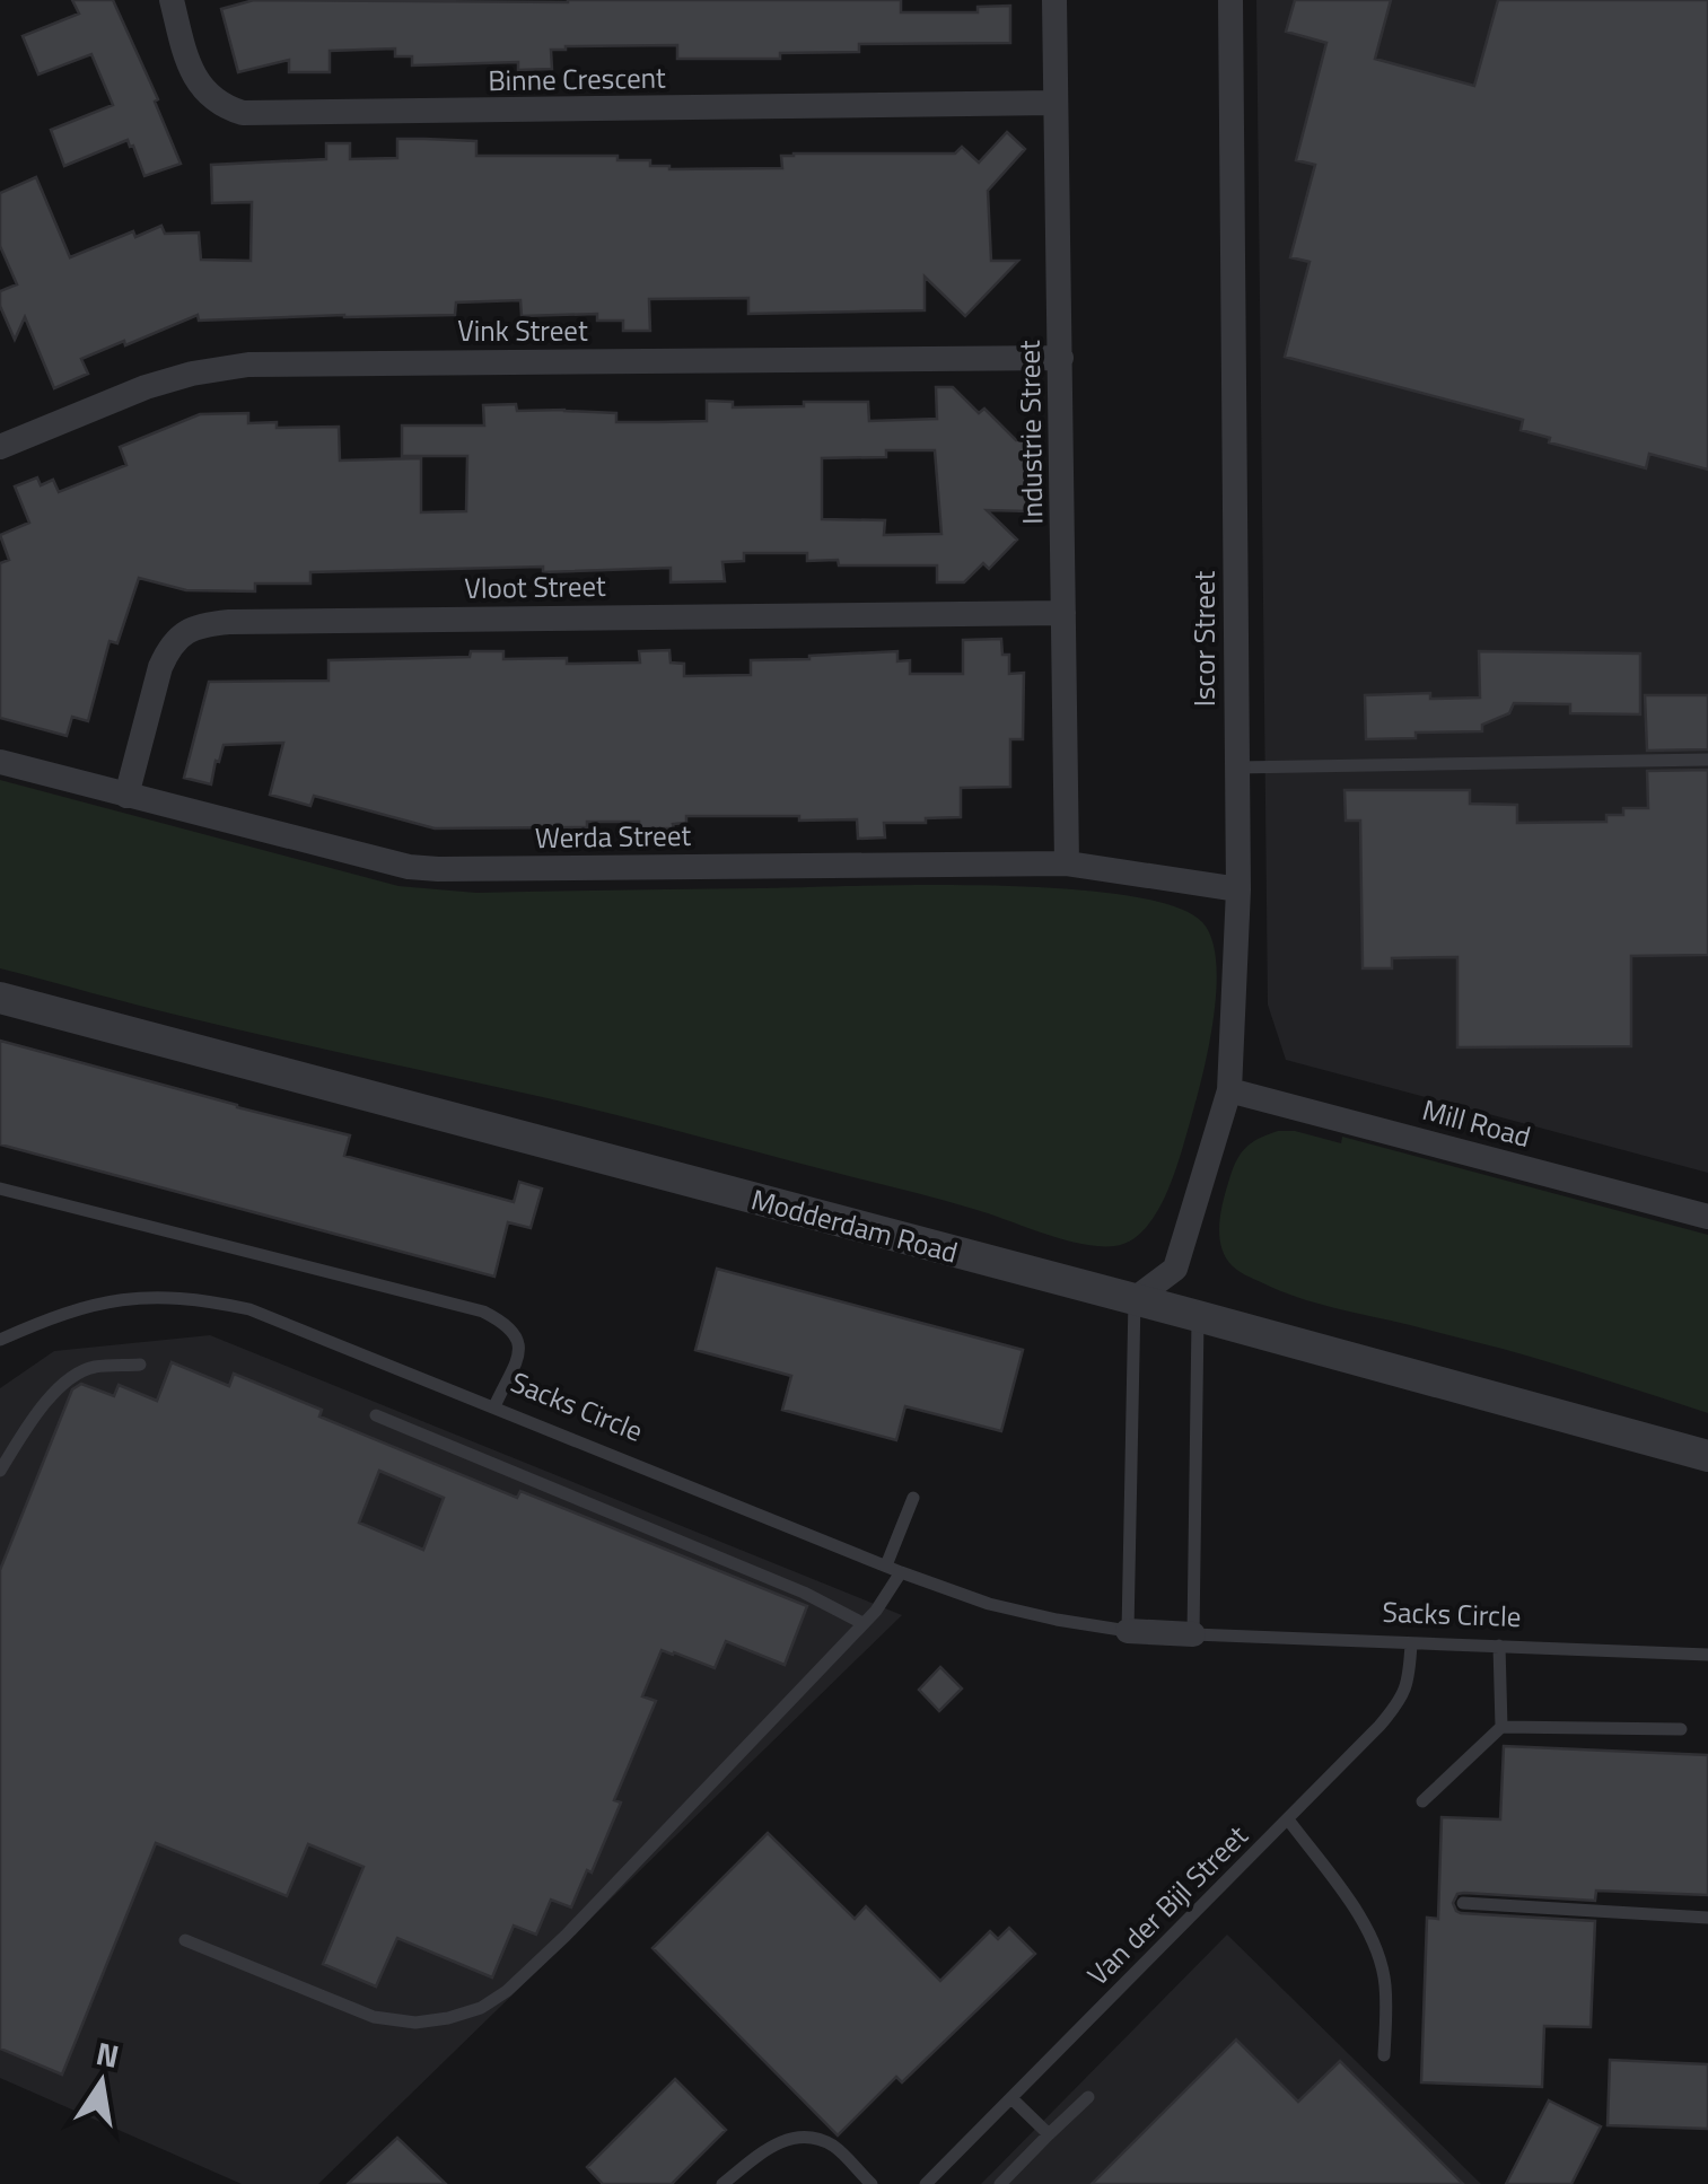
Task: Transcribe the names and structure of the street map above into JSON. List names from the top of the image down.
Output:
{
  "streets": {
    "street": [
      "Binne Crescent",
      "Vink Street",
      "Industrie Street",
      "Vloot Street",
      "Iscor Street",
      "Werda Street",
      "Mill Road",
      "Modderdam Road",
      "Sacks Circle"
    ],
    "lane": ["Van der Bijl Street"]
  },
  "crossings": [
    ["Binne Crescent", "Industrie Street"],
    ["Vink Street", "Industrie Street"],
    ["Industrie Street", "Vloot Street"],
    ["Industrie Street", "Werda Street"],
    ["Vloot Street", "Werda Street"],
    ["Iscor Street", "Werda Street"],
    ["Iscor Street", "Mill Road"],
    ["Sacks Circle", "Van der Bijl Street"]
  ],
  "north": "top"
}
